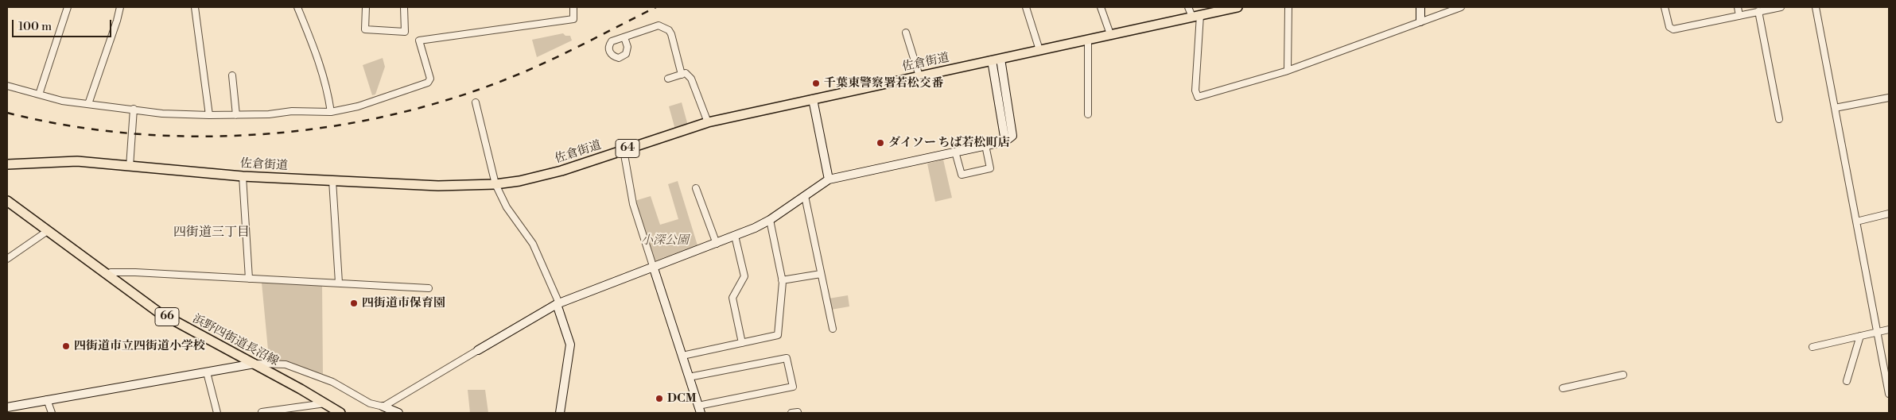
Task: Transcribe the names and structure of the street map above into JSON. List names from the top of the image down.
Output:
{
  "streets": {
    "main road": [
      "佐倉街道",
      "64",
      "66",
      "浜野四街道長沼線"
    ]
  },
  "districts": ["四街道三丁目"],
  "parks": ["小深公園"],
  "places": [
    "千葉東警察署若松交番",
    "ダイソー ちば若松町店",
    "四街道市保育園",
    "四街道市立四街道小学校",
    "DCM"
  ],
  "scale_bar": "100 m"
}
